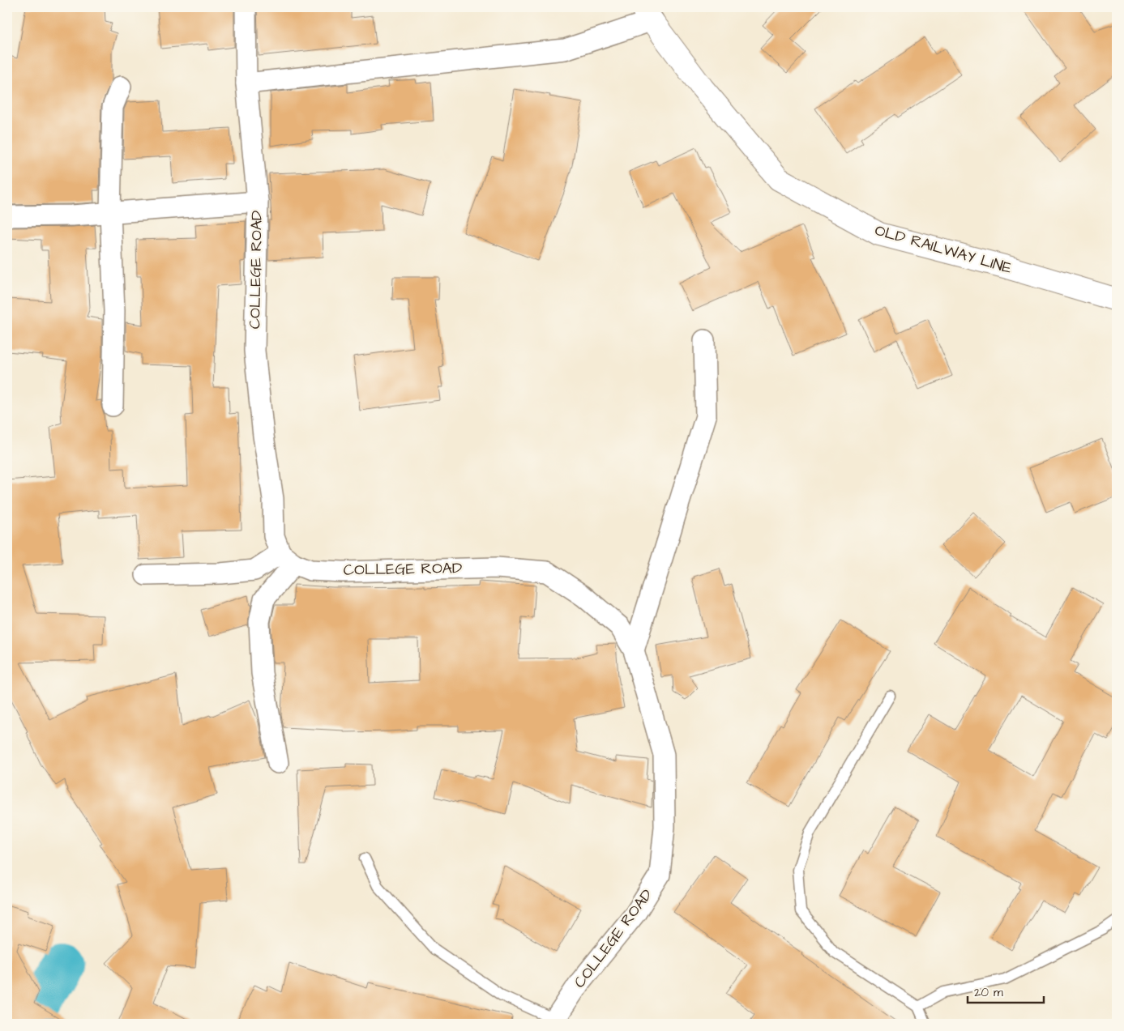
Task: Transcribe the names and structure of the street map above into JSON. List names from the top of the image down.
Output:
{
  "streets": {
    "street": ["OLD RAILWAY LINE", "COLLEGE ROAD"]
  },
  "scale_bar": "20 m"
}
